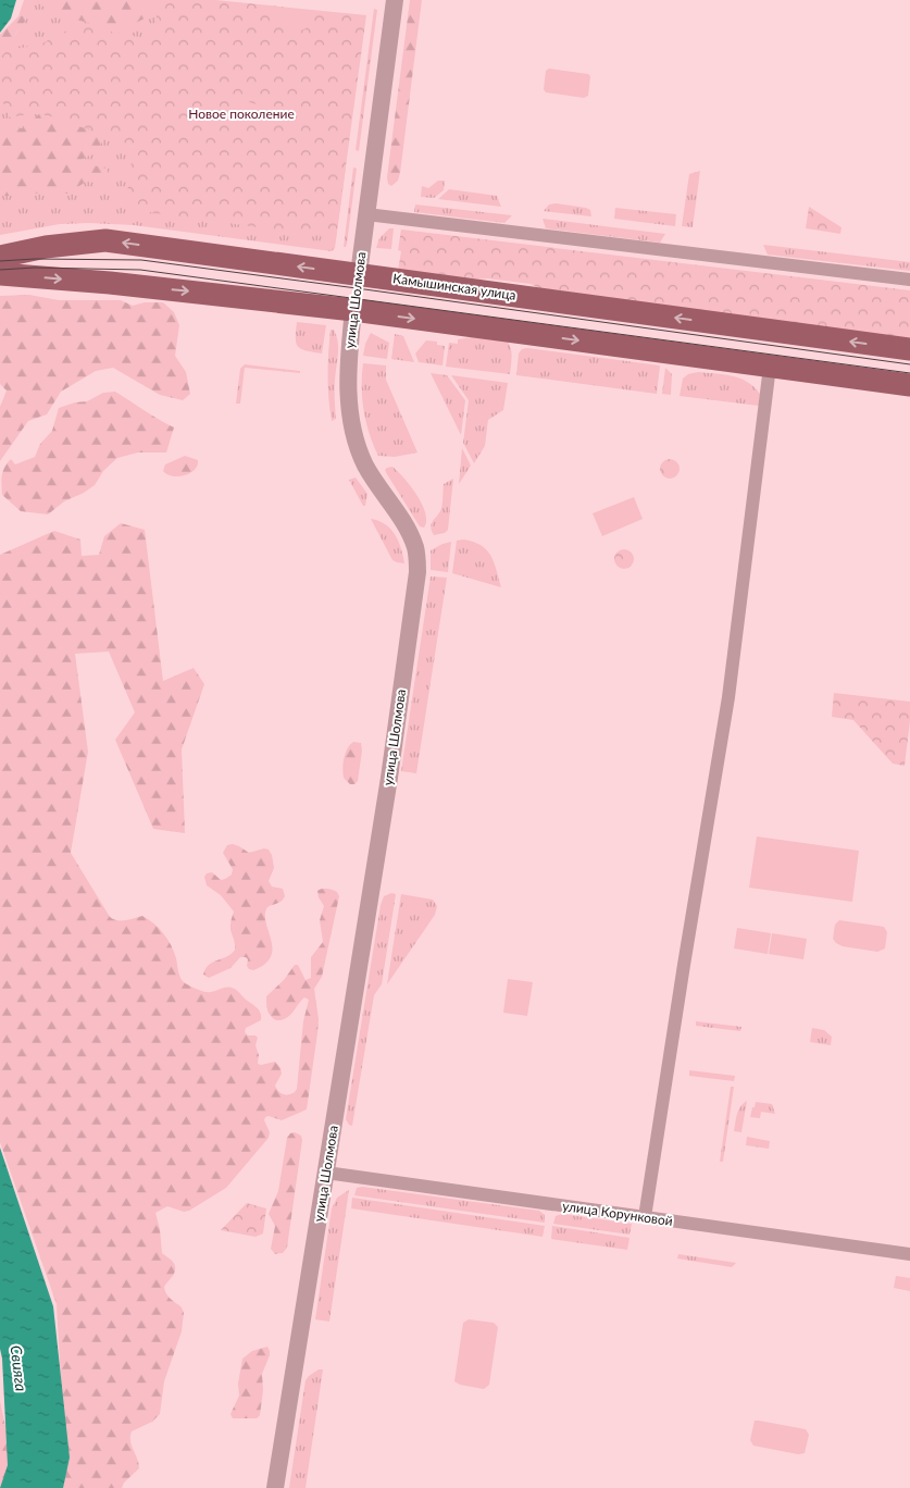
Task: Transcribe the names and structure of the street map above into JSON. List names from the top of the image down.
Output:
{
  "streets": {
    "main road": ["Камышинская улица", "улица Шолмова"],
    "street": ["улица Корунковой"]
  },
  "crossings": [
    ["Камышинская улица", "улица Шолмова"],
    ["улица Шолмова", "улица Корунковой"]
  ],
  "water": ["Свияга"],
  "parks": ["Новое поколение"]
}
